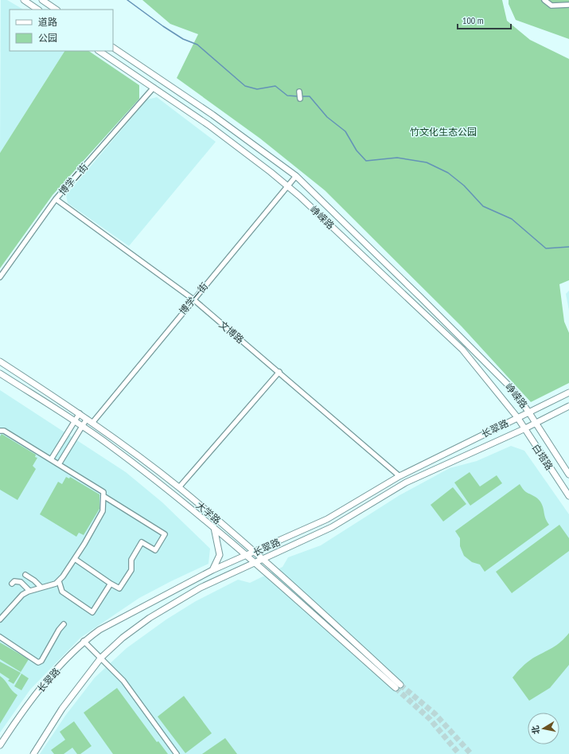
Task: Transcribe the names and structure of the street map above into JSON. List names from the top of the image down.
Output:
{
  "streets": {
    "main road": [
      "峥嵘路",
      "长翠路",
      "白塔路",
      "大学路"
    ],
    "street": ["博学二街", "博学一街", "文博路"]
  },
  "crossings": [
    ["博学二街", "峥嵘路"],
    ["博学二街", "文博路"],
    ["峥嵘路", "博学一街"],
    ["峥嵘路", "长翠路"],
    ["峥嵘路", "白塔路"],
    ["博学一街", "文博路"],
    ["博学一街", "大学路"],
    ["文博路", "长翠路"],
    ["长翠路", "白塔路"],
    ["长翠路", "大学路"]
  ],
  "parks": ["竹文化生态公园"],
  "legend": ["道路", "公园"],
  "scale_bar": "100 m",
  "north": "left"
}
